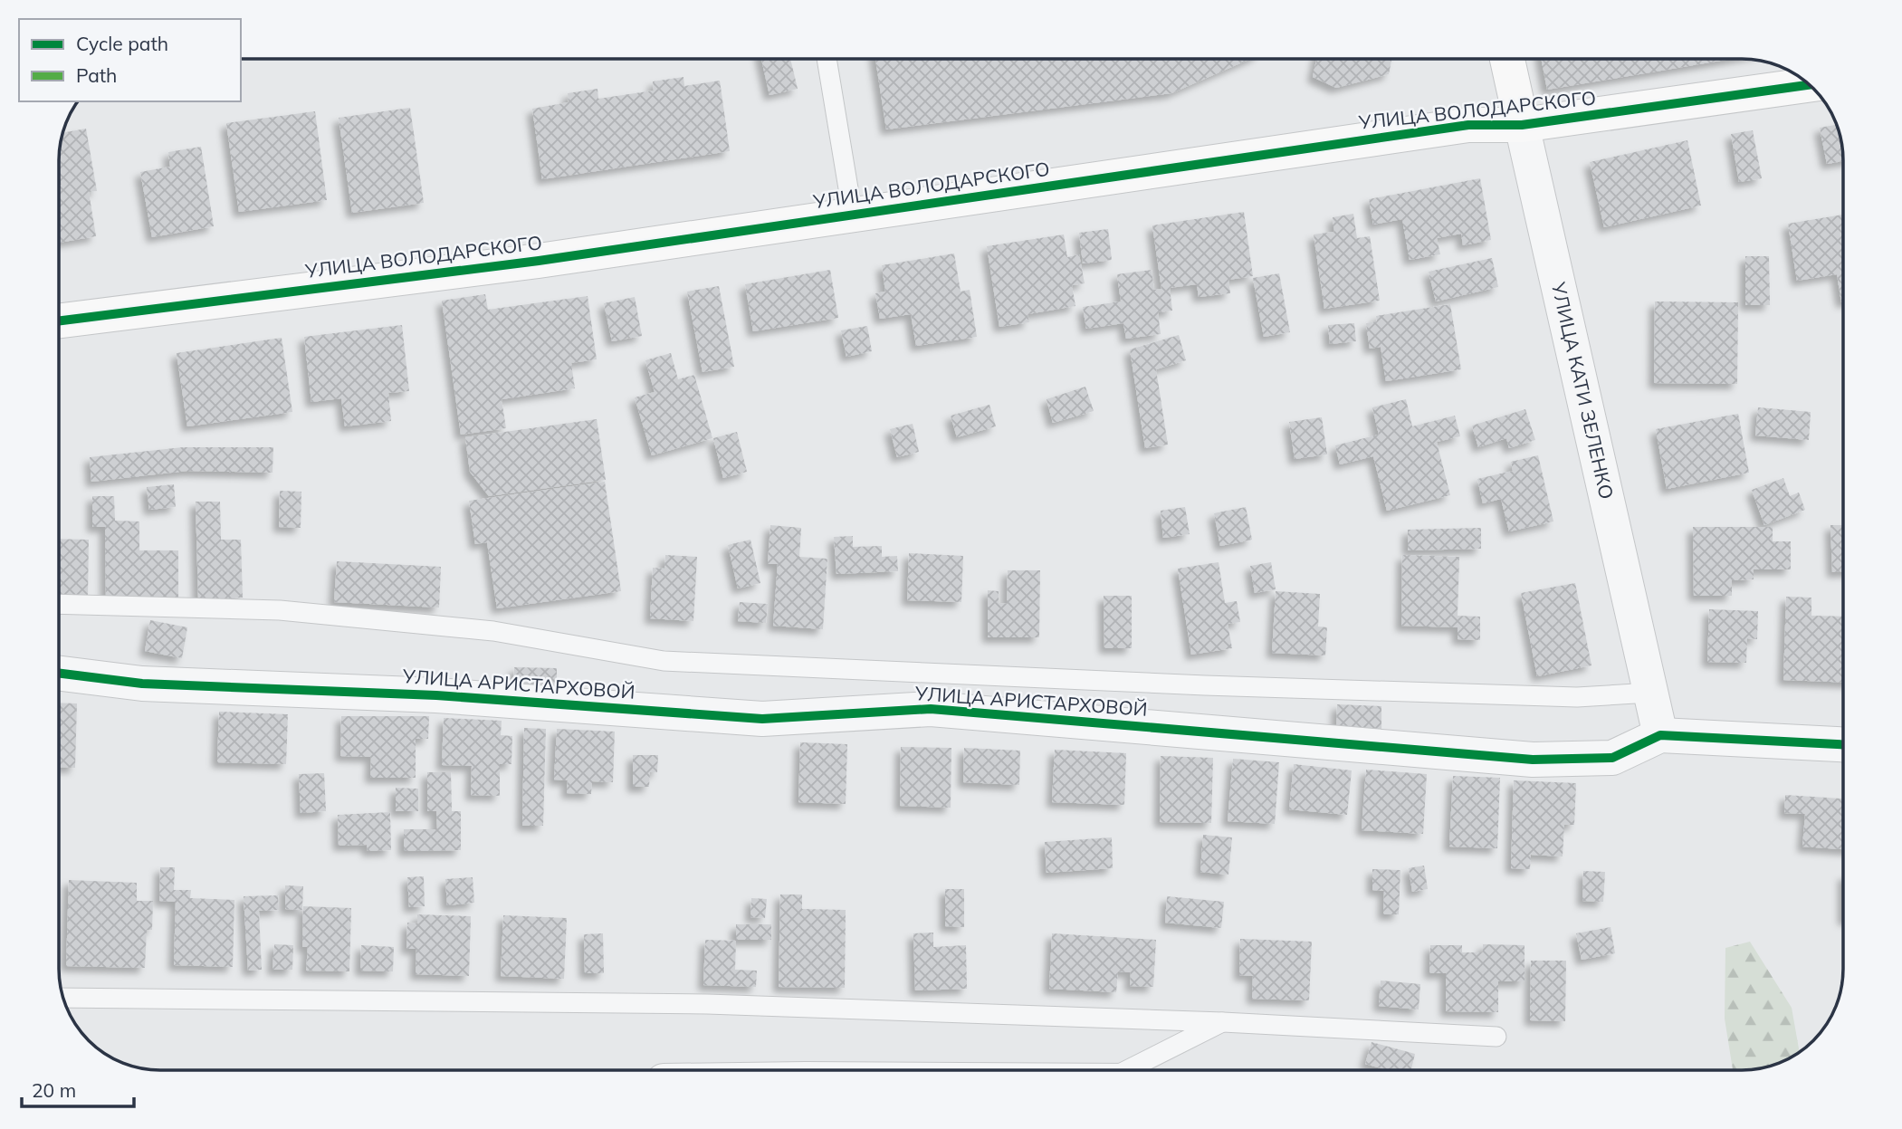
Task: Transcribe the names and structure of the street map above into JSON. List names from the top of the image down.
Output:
{
  "streets": {
    "street": ["УЛИЦА ВОЛОДАРСКОГО", "УЛИЦА КАТИ ЗЕЛЕНКО", "УЛИЦА АРИСТАРХОВОЙ"]
  },
  "crossings": [
    ["УЛИЦА ВОЛОДАРСКОГО", "УЛИЦА КАТИ ЗЕЛЕНКО"],
    ["УЛИЦА КАТИ ЗЕЛЕНКО", "УЛИЦА АРИСТАРХОВОЙ"]
  ],
  "legend": ["Cycle path", "Path"],
  "scale_bar": "20 m"
}
